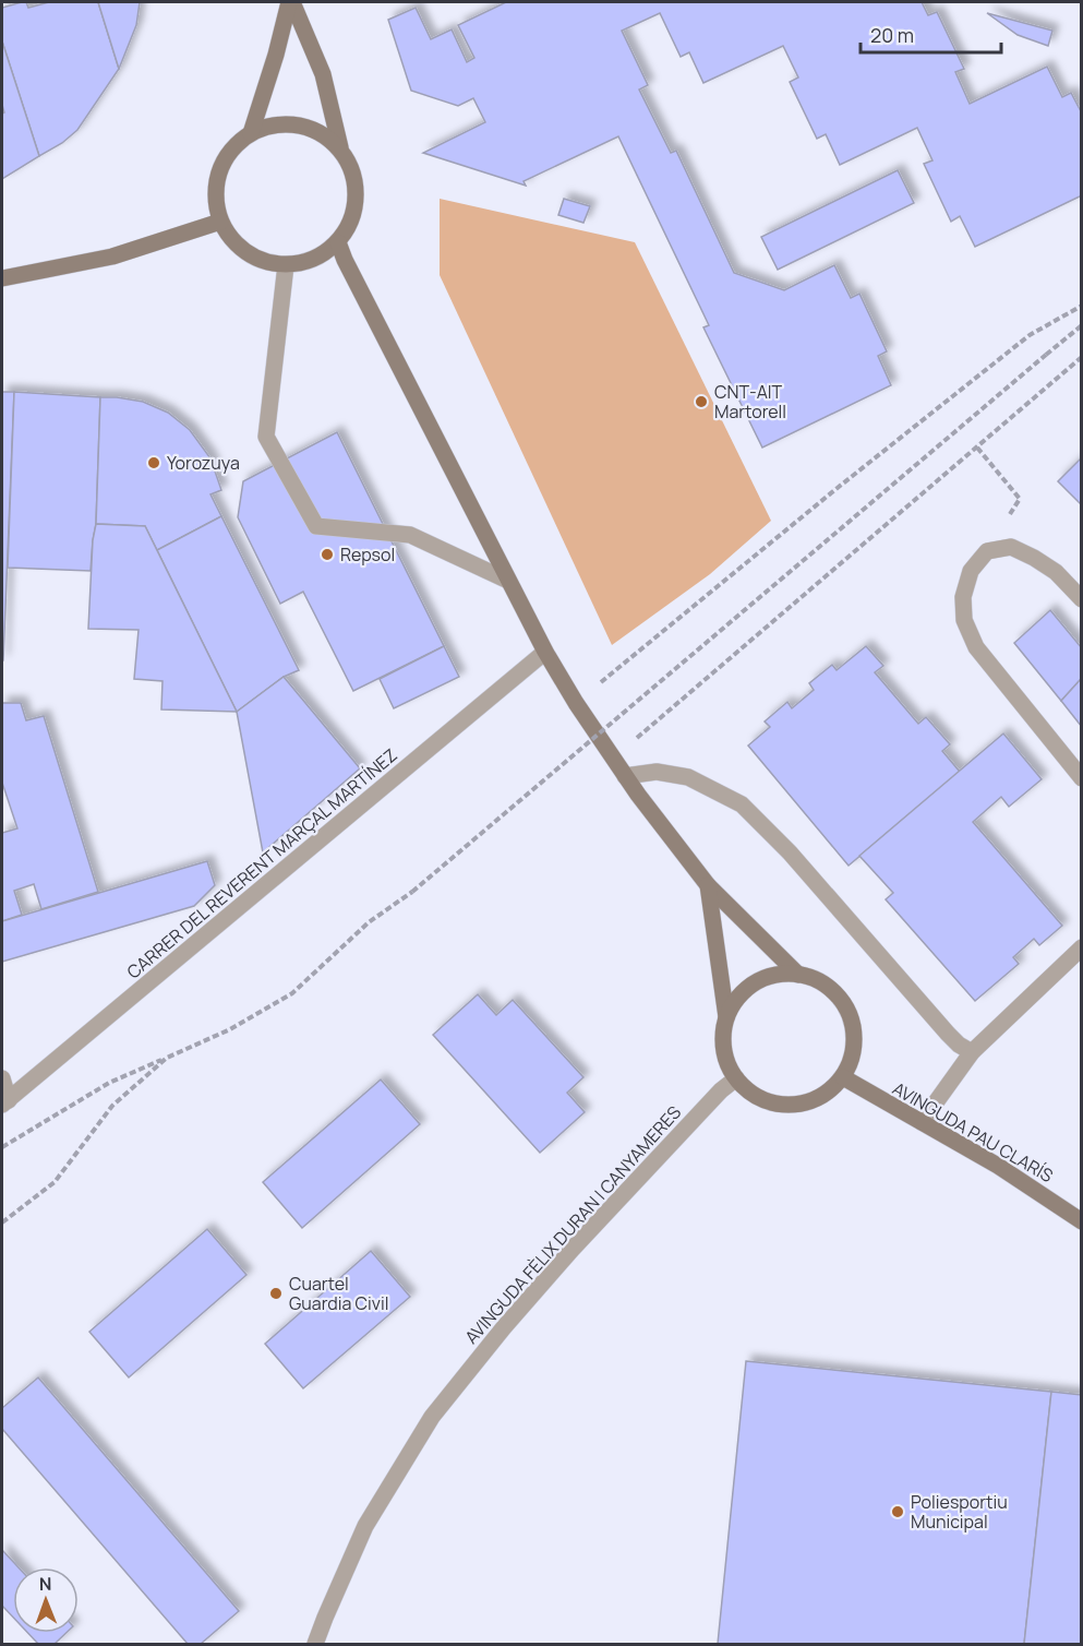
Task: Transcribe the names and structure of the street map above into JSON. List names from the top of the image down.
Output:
{
  "streets": {
    "main road": ["AVINGUDA PAU CLARÍS"],
    "street": ["CARRER DEL REVERENT MARÇAL MARTÍNEZ", "AVINGUDA FÈLIX DURAN I CANYAMERES"]
  },
  "crossings": [
    ["AVINGUDA PAU CLARÍS", "AVINGUDA FÈLIX DURAN I CANYAMERES"]
  ],
  "places": [
    "CNT-AIT Martorell",
    "Yorozuya",
    "Repsol",
    "Cuartel Guardia Civil",
    "Poliesportiu Municipal"
  ],
  "scale_bar": "20 m",
  "north": "top"
}
